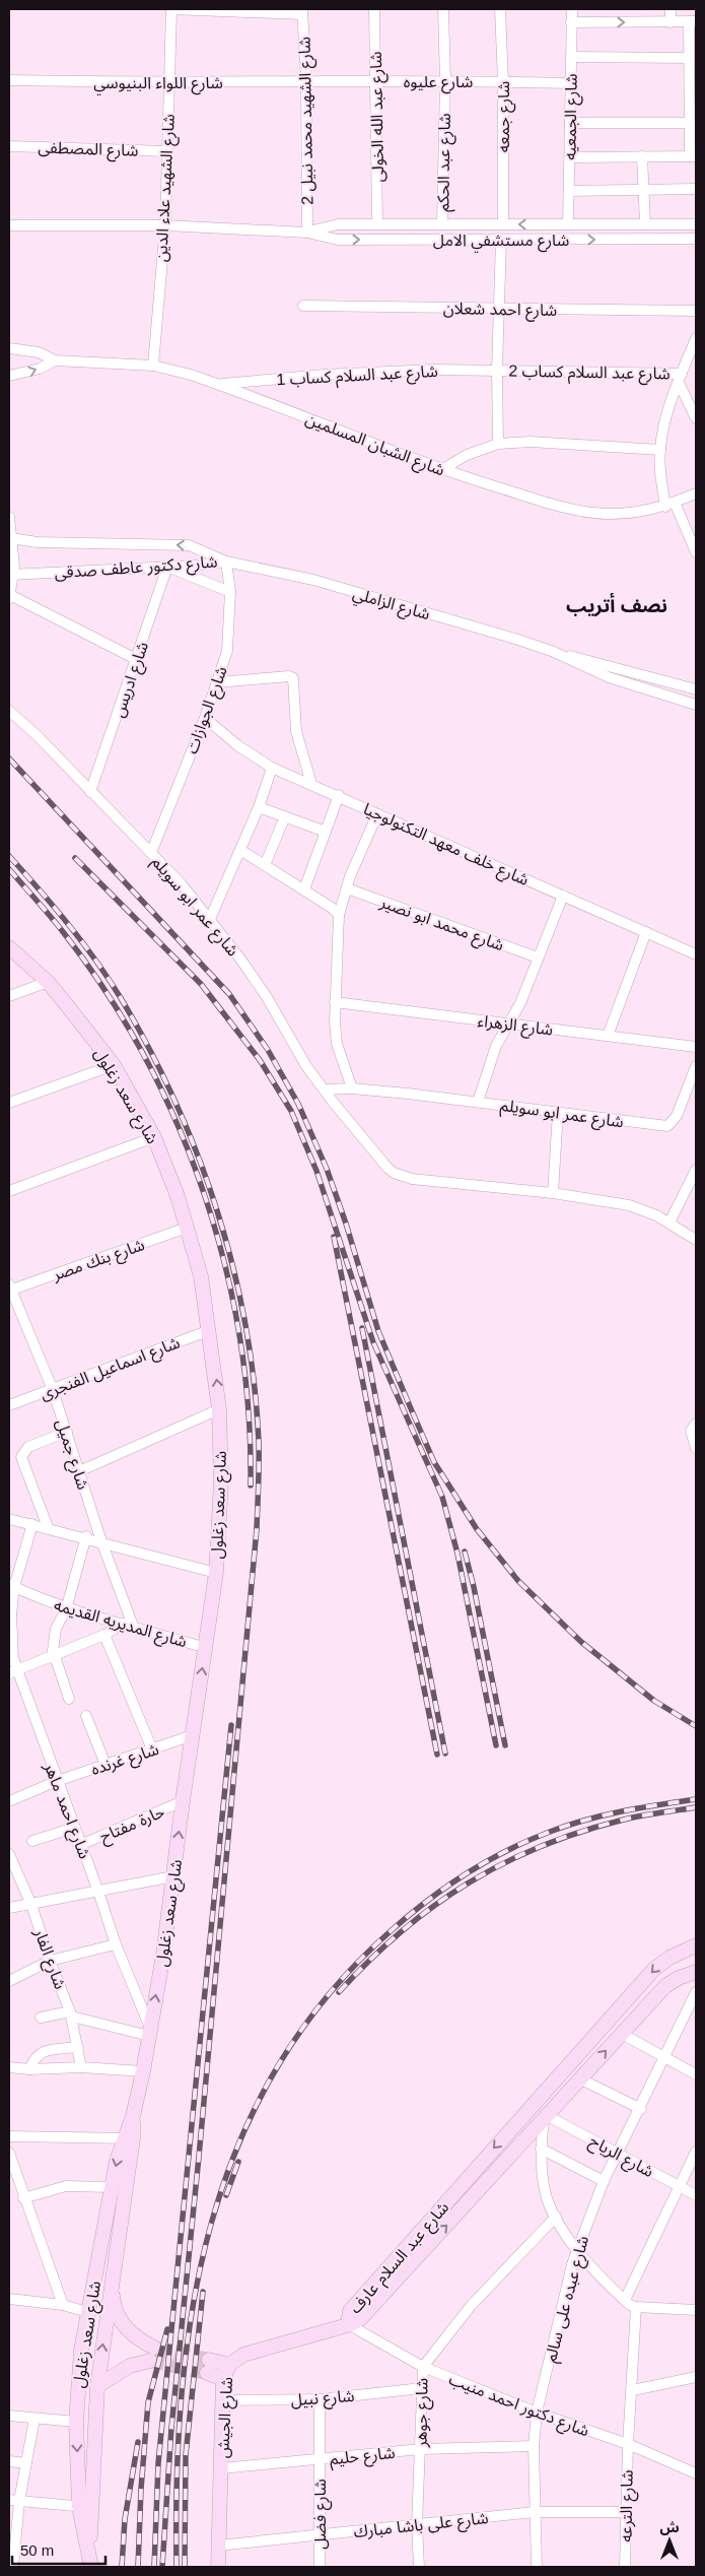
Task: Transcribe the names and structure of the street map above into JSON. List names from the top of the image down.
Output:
{
  "streets": {
    "main road": ["شارع سعد زغلول", "شارع عبد السلام عارف", "شارع الجيش"],
    "street": [
      "شارع عليوه",
      "شارع اللواء البنيوسي",
      "شارع عبد الله الخولى",
      "شارع جمعه",
      "شارع الجمعيه",
      "شارع الشهيد محمد نبيل 2",
      "شارع المصطفى",
      "شارع عبد الحكم",
      "شارع الشهيد علاء الدين",
      "شارع مستشفي الامل",
      "شارع احمد شعلان",
      "شارع عبد السلام كساب 2",
      "شارع عبد السلام كساب 1",
      "شارع الشبان المسلمين",
      "شارع دكتور عاطف صدقى",
      "شارع الزاملي",
      "شارع ادريس",
      "شارع الجوازات",
      "شارع خلف معهد التكنولوجيا",
      "شارع عمر ابو سويلم",
      "شارع محمد ابو نصير",
      "شارع الزهراء",
      "شارع بنك مصر",
      "شارع اسماعيل الفنجرى",
      "شارع جميل",
      "شارع المديريه القديمه",
      "شارع غرنده",
      "شارع احمد ماهر",
      "حارة مفتاح",
      "شارع الفار",
      "شارع الرياح",
      "شارع عبده على سالم",
      "شارع نبيل",
      "شارع دكتور احمد منيب",
      "شارع جوهر",
      "شارع حليم",
      "شارع الترعه",
      "شارع فضل",
      "شارع على باشا مبارك"
    ]
  },
  "crossings": [
    ["شارع عليوه", "شارع اللواء البنيوسي"],
    ["شارع عليوه", "شارع عبد الله الخولى"],
    ["شارع عليوه", "شارع جمعه"],
    ["شارع عليوه", "شارع الجمعيه"],
    ["شارع عليوه", "شارع الشهيد محمد نبيل 2"],
    ["شارع عليوه", "شارع عبد الحكم"],
    ["شارع اللواء البنيوسي", "شارع الشهيد محمد نبيل 2"],
    ["شارع اللواء البنيوسي", "شارع الشهيد علاء الدين"],
    ["شارع عبد الله الخولى", "شارع مستشفي الامل"],
    ["شارع جمعه", "شارع مستشفي الامل"],
    ["شارع الجمعيه", "شارع مستشفي الامل"],
    ["شارع الشهيد محمد نبيل 2", "شارع مستشفي الامل"],
    ["شارع المصطفى", "شارع الشهيد علاء الدين"],
    ["شارع عبد الحكم", "شارع مستشفي الامل"],
    ["شارع الشهيد علاء الدين", "شارع مستشفي الامل"],
    ["شارع الشهيد علاء الدين", "شارع الشبان المسلمين"],
    ["شارع عبد السلام كساب 2", "شارع عبد السلام كساب 1"],
    ["شارع عبد السلام كساب 1", "شارع الشبان المسلمين"],
    ["شارع دكتور عاطف صدقى", "شارع الزاملي"],
    ["شارع دكتور عاطف صدقى", "شارع ادريس"],
    ["شارع دكتور عاطف صدقى", "شارع الجوازات"],
    ["شارع الزاملي", "شارع الجوازات"],
    ["شارع ادريس", "شارع عمر ابو سويلم"],
    ["شارع الجوازات", "شارع خلف معهد التكنولوجيا"],
    ["شارع الجوازات", "شارع عمر ابو سويلم"],
    ["شارع سعد زغلول", "شارع بنك مصر"],
    ["شارع سعد زغلول", "شارع اسماعيل الفنجرى"],
    ["شارع سعد زغلول", "شارع المديريه القديمه"],
    ["شارع سعد زغلول", "شارع غرنده"],
    ["شارع سعد زغلول", "شارع احمد ماهر"],
    ["شارع سعد زغلول", "حارة مفتاح"],
    ["شارع بنك مصر", "شارع جميل"],
    ["شارع اسماعيل الفنجرى", "شارع جميل"],
    ["شارع جميل", "شارع المديريه القديمه"],
    ["شارع المديريه القديمه", "شارع احمد ماهر"],
    ["شارع غرنده", "شارع احمد ماهر"],
    ["شارع احمد ماهر", "حارة مفتاح"],
    ["شارع الرياح", "شارع عبد السلام عارف"],
    ["شارع الرياح", "شارع عبده على سالم"],
    ["شارع عبد السلام عارف", "شارع دكتور احمد منيب"],
    ["شارع عبد السلام عارف", "شارع الجيش"],
    ["شارع عبده على سالم", "شارع دكتور احمد منيب"],
    ["شارع عبده على سالم", "شارع حليم"],
    ["شارع عبده على سالم", "شارع على باشا مبارك"],
    ["شارع نبيل", "شارع جوهر"],
    ["شارع نبيل", "شارع الجيش"],
    ["شارع نبيل", "شارع فضل"],
    ["شارع دكتور احمد منيب", "شارع جوهر"],
    ["شارع دكتور احمد منيب", "شارع الجيش"],
    ["شارع دكتور احمد منيب", "شارع الترعه"],
    ["شارع جوهر", "شارع حليم"],
    ["شارع جوهر", "شارع على باشا مبارك"],
    ["شارع الجيش", "شارع حليم"],
    ["شارع الجيش", "شارع على باشا مبارك"],
    ["شارع حليم", "شارع فضل"],
    ["شارع الترعه", "شارع على باشا مبارك"],
    ["شارع فضل", "شارع على باشا مبارك"]
  ],
  "districts": ["نصف أتريب"],
  "scale_bar": "50 m",
  "north": "top"
}
